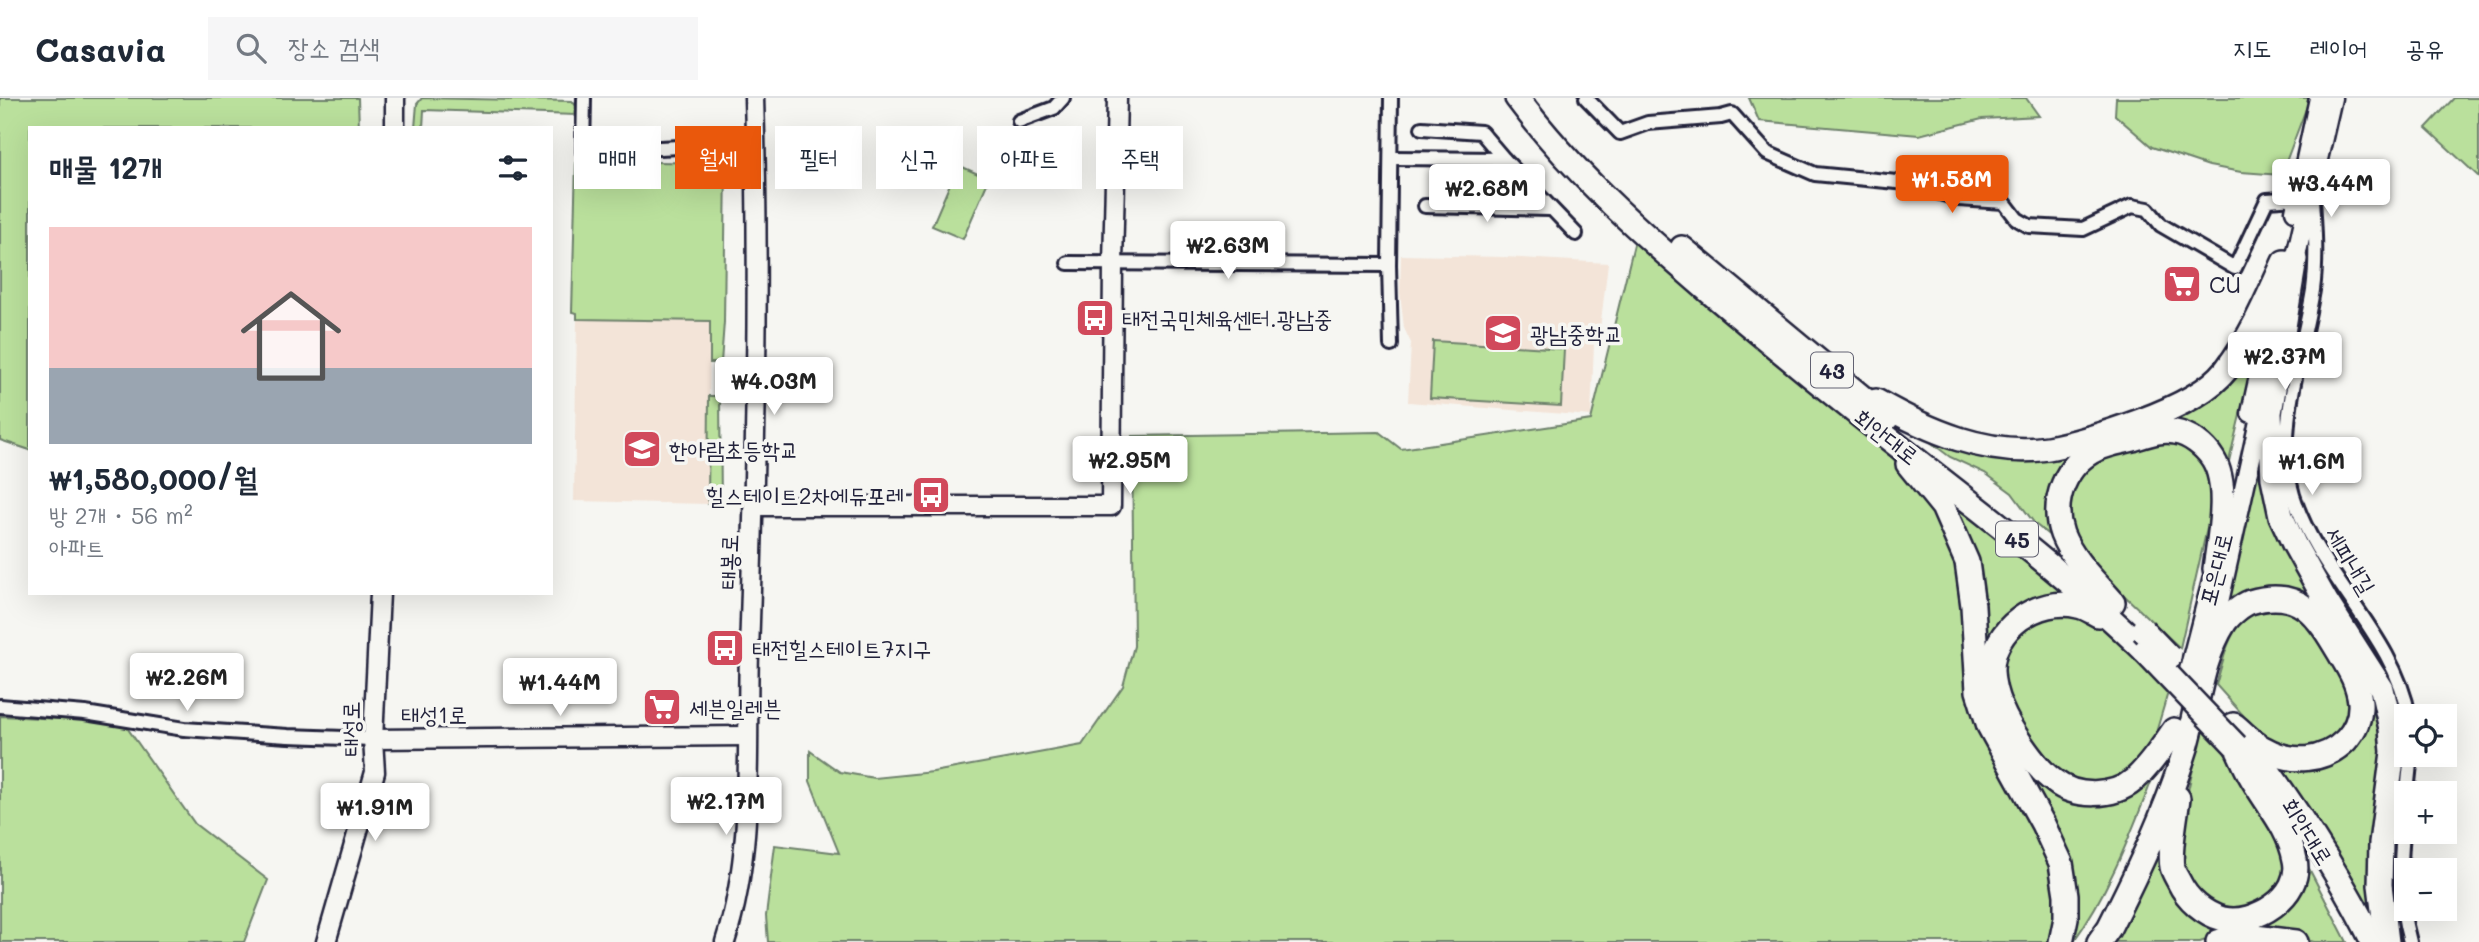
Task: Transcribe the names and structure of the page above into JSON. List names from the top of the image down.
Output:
{
  "streets": {
    "highway": [
      "43",
      "회안대로",
      "45",
      "포은대로"
    ],
    "street": [
      "세피내길",
      "태봉로",
      "태성1로",
      "태성로"
    ]
  },
  "crossings": [
    ["43", "회안대로"],
    ["세피내길", "포은대로"],
    ["태봉로", "태성1로"],
    ["태성1로", "태성로"]
  ],
  "places": {
    "supermarket": ["CU", "세븐일레븐"],
    "bus stop": ["태전국민체육센터.광남중", "힐스테이트2차에듀포레", "태전힐스테이트7지구"],
    "school or university": ["광남중학교", "한아람초등학교"]
  },
  "page": {
    "header": "Casavia",
    "search": "장소 검색",
    "nav": ["지도", "레이어", "공유"],
    "chip": [
      "매매",
      "월세",
      "필터",
      "신규",
      "아파트",
      "주택"
    ],
    "heading": "매물 12개",
    "price": [
      "₩1.58M",
      "₩3.44M",
      "₩2.68M",
      "₩2.63M",
      "₩2.37M",
      "₩4.03M",
      "₩2.95M",
      "₩1.6M",
      "₩2.26M",
      "₩1.44M",
      "₩2.17M",
      "₩1.91M"
    ],
    "list": [
      {
        "name": "₩1,580,000/월",
        "note": "방 2개 · 56 m² · 아파트"
      }
    ],
    "map_buttons": ["+", "−"]
  }
}
